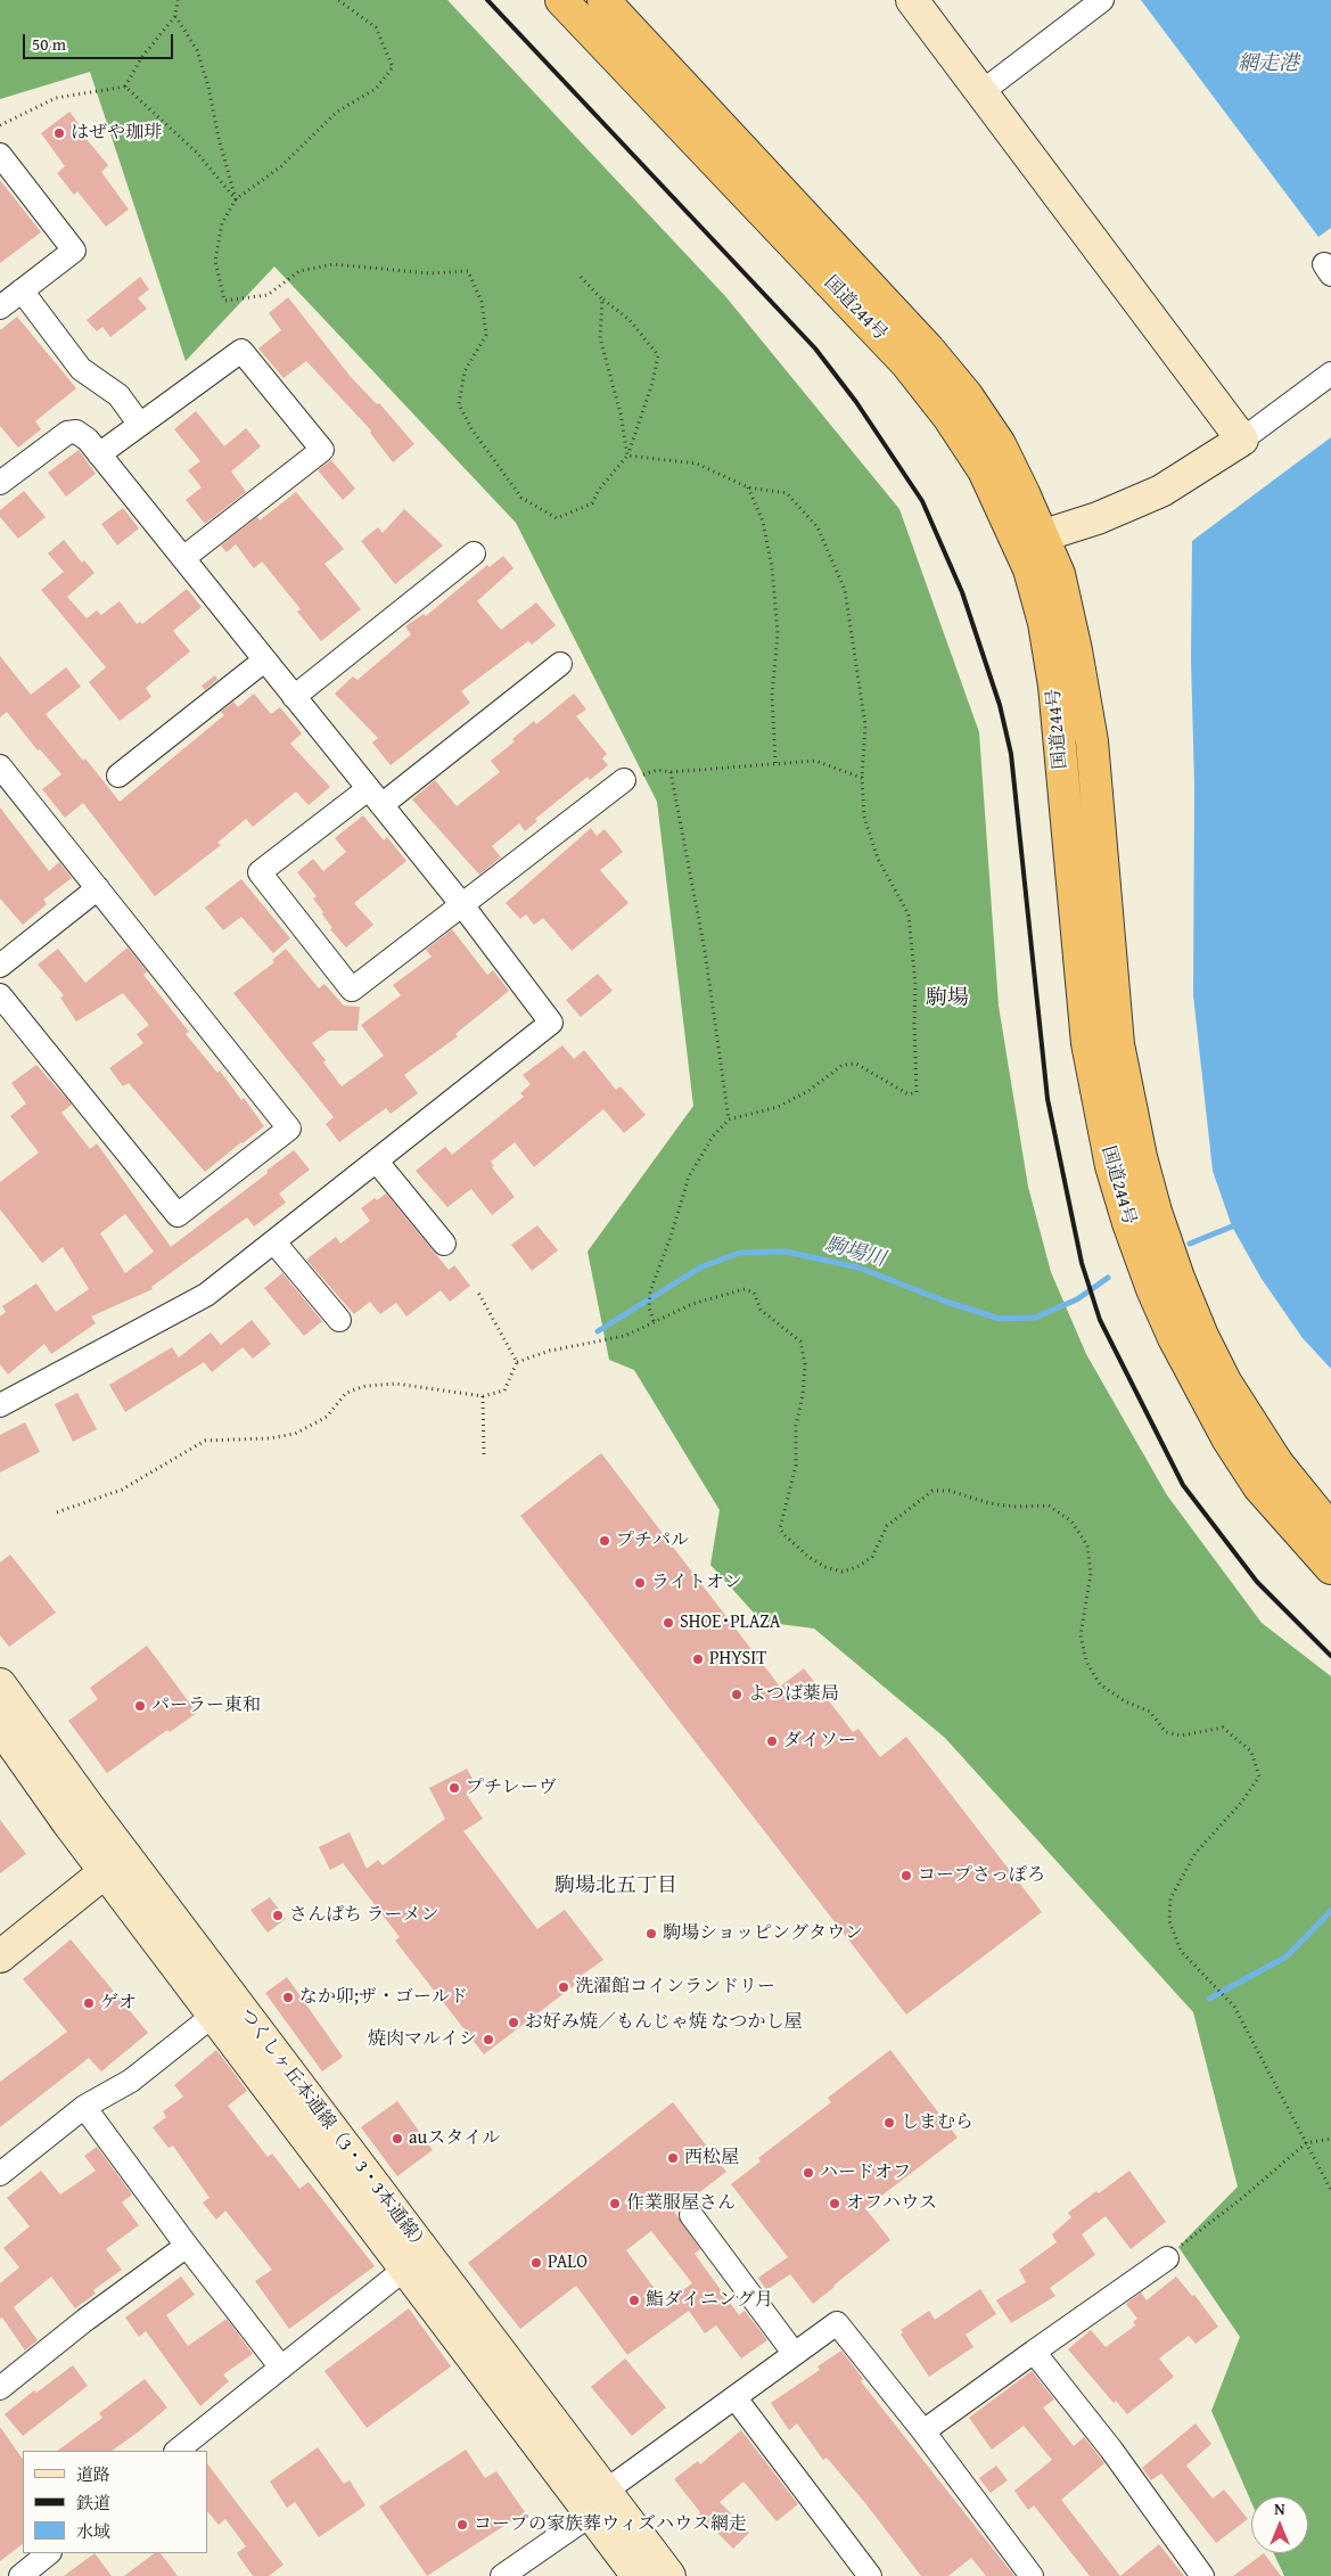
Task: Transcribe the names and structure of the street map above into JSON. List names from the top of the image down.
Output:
{
  "streets": {
    "highway": ["国道244号"],
    "street": ["つくしヶ丘本通線（3・3・3本通線）"]
  },
  "districts": ["駒場", "駒場北五丁目"],
  "water": ["網走港", "駒場川"],
  "places": [
    "はぜや珈琲",
    "プチパル",
    "ライトオン",
    "SHOE･PLAZA",
    "PHYSIT",
    "よつば薬局",
    "パーラー東和",
    "ダイソー",
    "プチレーヴ",
    "コープさっぽろ",
    "さんぱち ラーメン",
    "駒場ショッピングタウン",
    "洗濯館コインランドリー",
    "なか卯;ザ・ゴールド",
    "ゲオ",
    "お好み焼／もんじゃ焼 なつかし屋",
    "焼肉マルイシ",
    "しまむら",
    "auスタイル",
    "西松屋",
    "ハードオフ",
    "作業服屋さん",
    "オフハウス",
    "PALO",
    "鮨ダイニング月",
    "コープの家族葬ウィズハウス網走"
  ],
  "legend": ["道路", "鉄道", "水域"],
  "scale_bar": "50 m",
  "north": "top"
}
